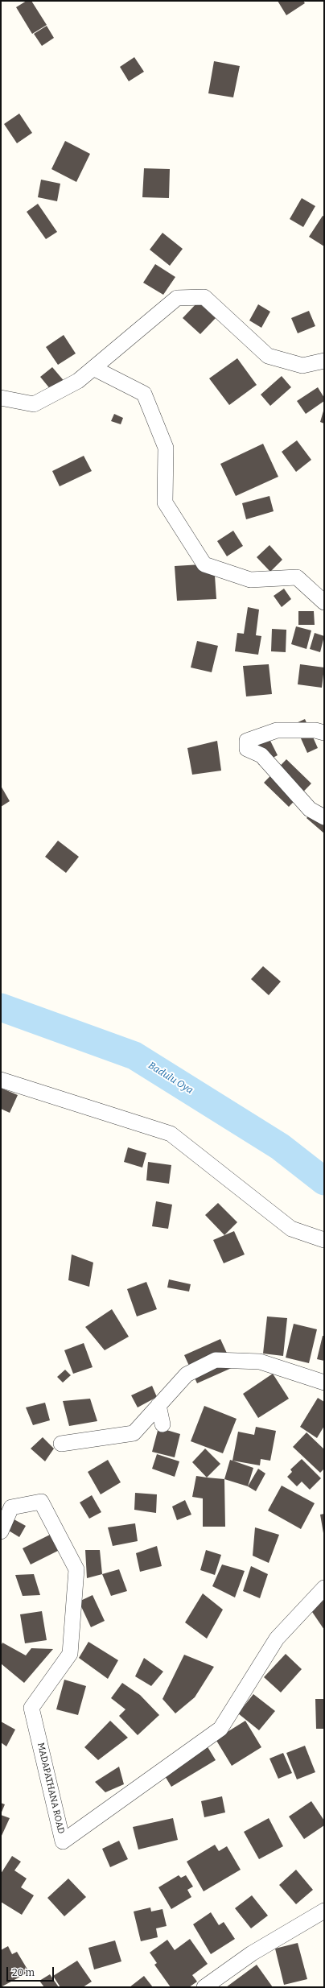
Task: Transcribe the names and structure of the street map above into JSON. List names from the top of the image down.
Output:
{
  "streets": {
    "street": ["MADAPATHANA ROAD"]
  },
  "water": ["Badulu Oya"],
  "scale_bar": "20 m"
}
